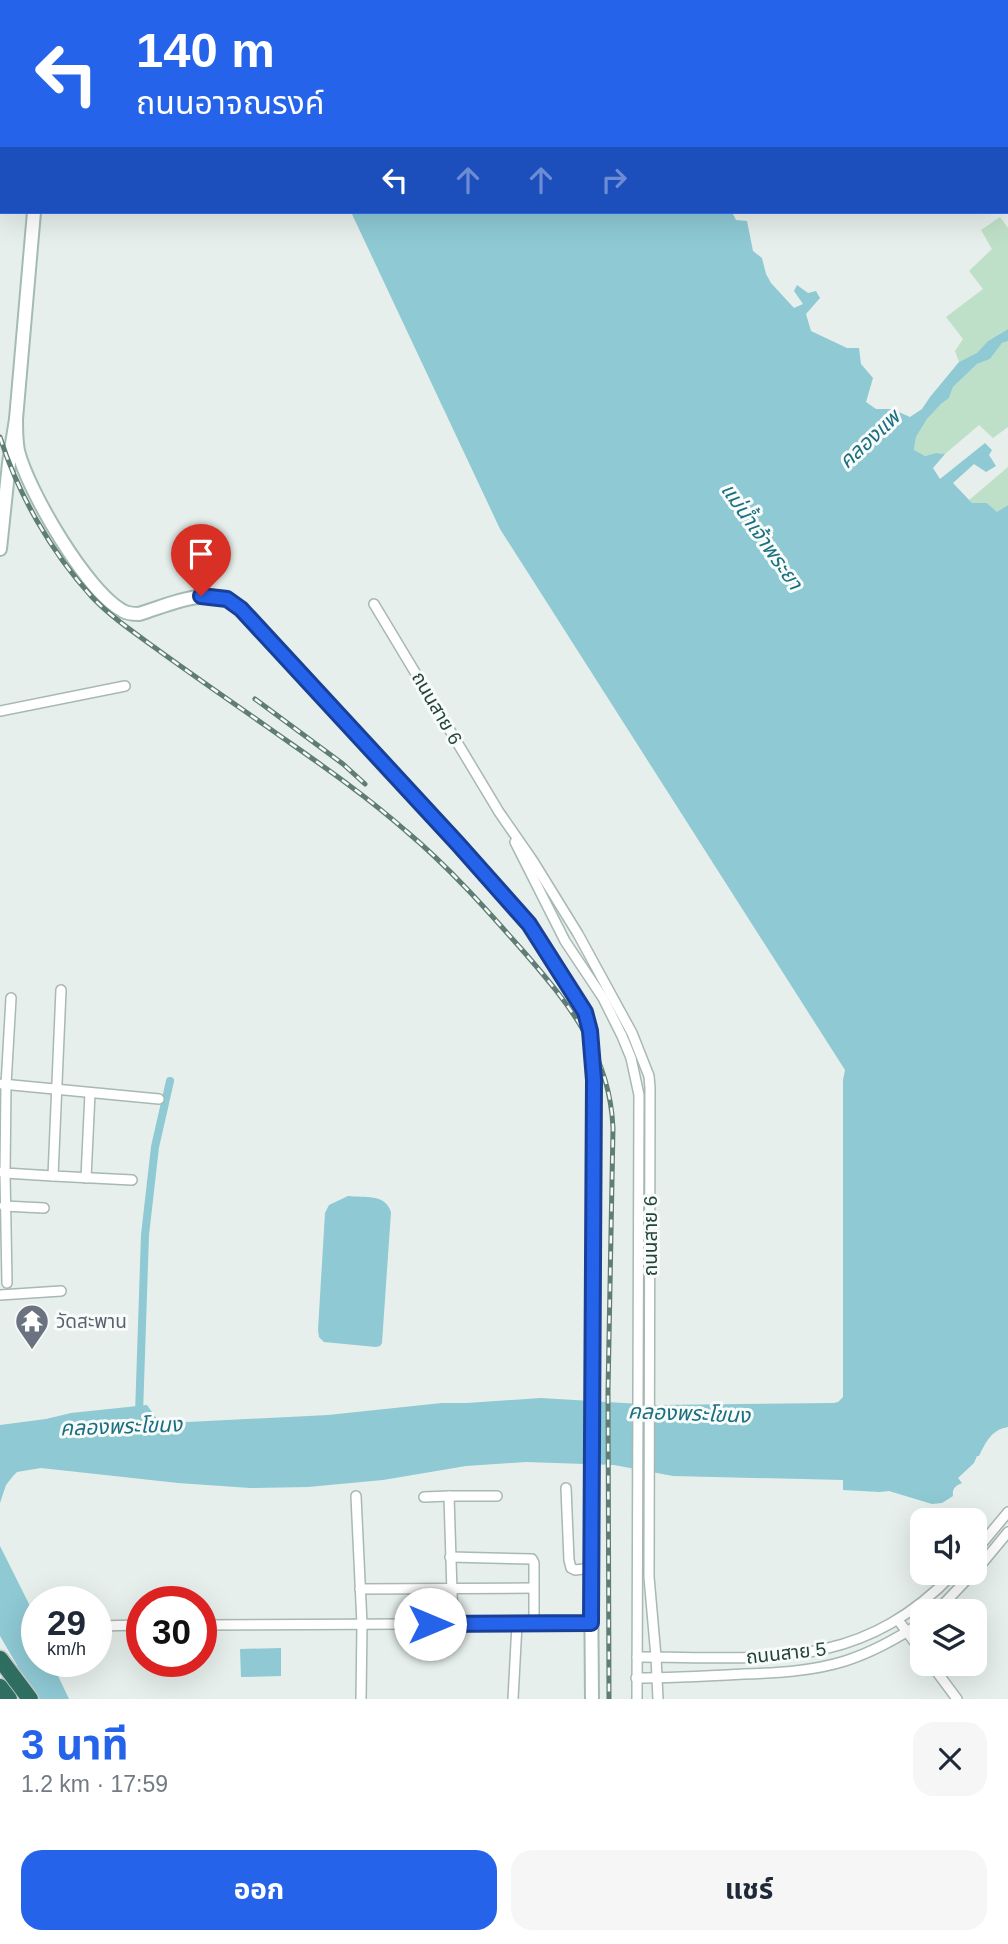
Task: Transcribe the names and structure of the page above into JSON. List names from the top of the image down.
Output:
{
  "streets": {
    "street": ["ถนนสาย 6", "ถนนสาย 5"]
  },
  "crossings": [
    ["ถนนสาย 6", "ถนนสาย 5"]
  ],
  "water": ["คลองแพ", "แม่น้ำเจ้าพระยา", "คลองพระโขนง"],
  "places": {
    "temple": ["วัดสะพาน"]
  },
  "page": {
    "turn": ["140 m", "ถนนอาจณรงค์"],
    "speed": "29 km/h",
    "limit": "30",
    "heading": ["3 นาที", "1.2 km · 17:59"],
    "buttons": ["ออก", "แชร์"]
  }
}
